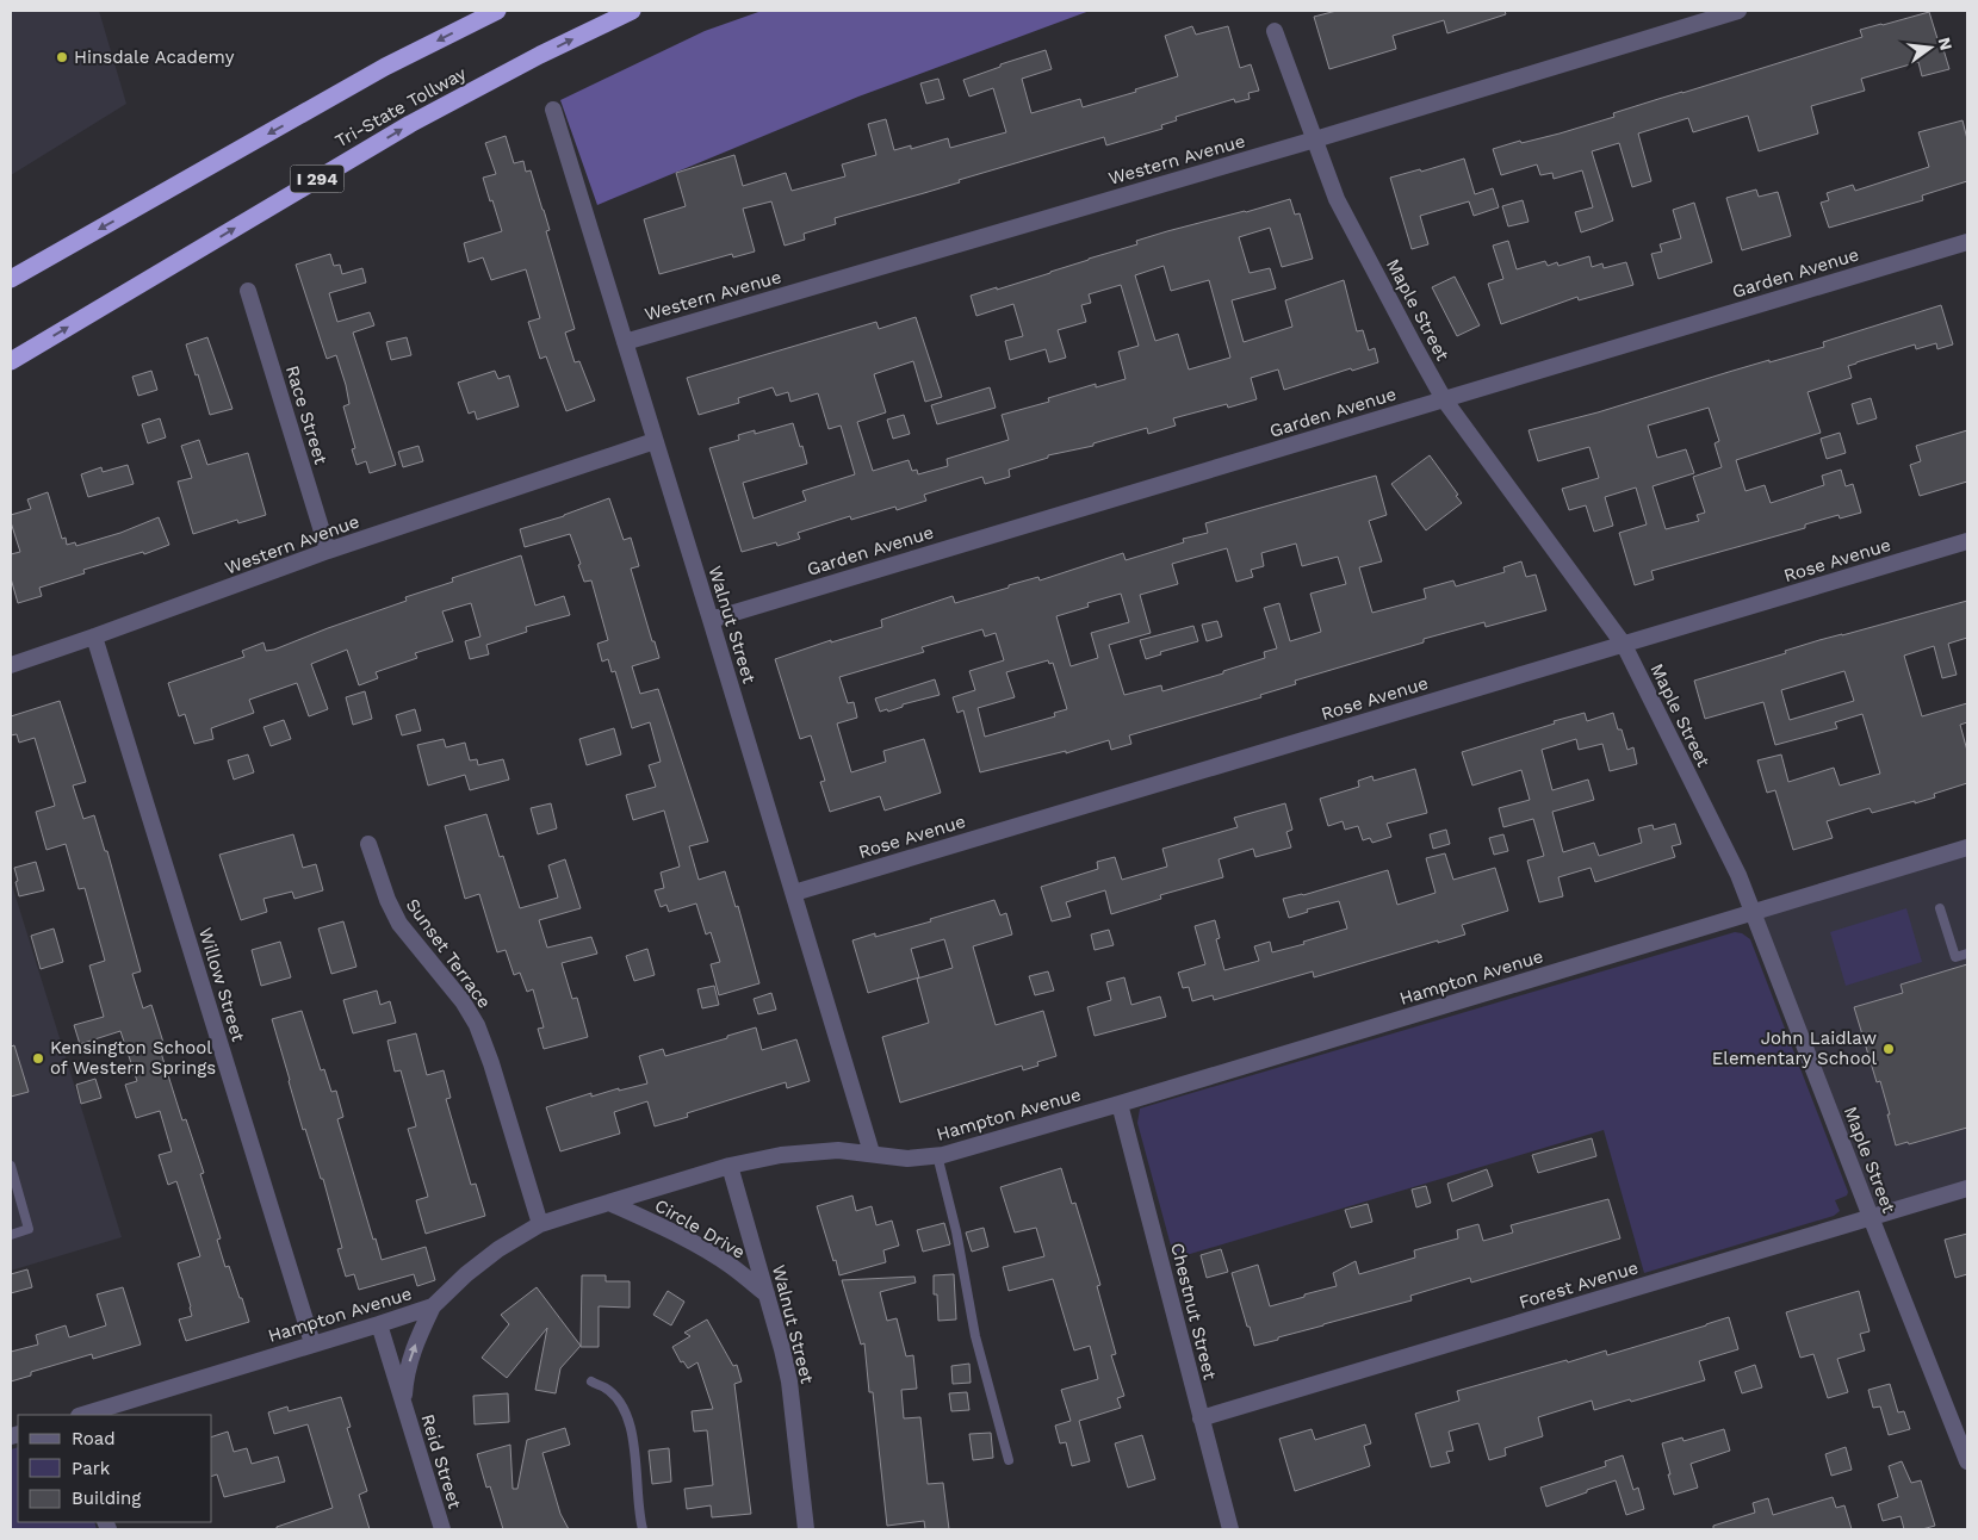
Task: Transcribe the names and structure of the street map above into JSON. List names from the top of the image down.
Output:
{
  "streets": {
    "highway": ["Tri-State Tollway", "I 294"],
    "street": [
      "Western Avenue",
      "Garden Avenue",
      "Maple Street",
      "Race Street",
      "Rose Avenue",
      "Walnut Street",
      "Sunset Terrace",
      "Hampton Avenue",
      "Willow Street",
      "Circle Drive",
      "Forest Avenue",
      "Chestnut Street",
      "Reid Street"
    ]
  },
  "crossings": [
    ["Western Avenue", "Maple Street"],
    ["Western Avenue", "Race Street"],
    ["Western Avenue", "Walnut Street"],
    ["Western Avenue", "Willow Street"],
    ["Garden Avenue", "Maple Street"],
    ["Garden Avenue", "Walnut Street"],
    ["Maple Street", "Rose Avenue"],
    ["Maple Street", "Hampton Avenue"],
    ["Maple Street", "Forest Avenue"],
    ["Rose Avenue", "Walnut Street"],
    ["Walnut Street", "Hampton Avenue"],
    ["Walnut Street", "Circle Drive"],
    ["Sunset Terrace", "Hampton Avenue"],
    ["Hampton Avenue", "Willow Street"],
    ["Hampton Avenue", "Circle Drive"],
    ["Hampton Avenue", "Chestnut Street"],
    ["Hampton Avenue", "Reid Street"],
    ["Forest Avenue", "Chestnut Street"]
  ],
  "places": ["Hinsdale Academy", "John Laidlaw Elementary School", "Kensington School of Western Springs"],
  "legend": ["Road", "Park", "Building"],
  "north": "right"
}
